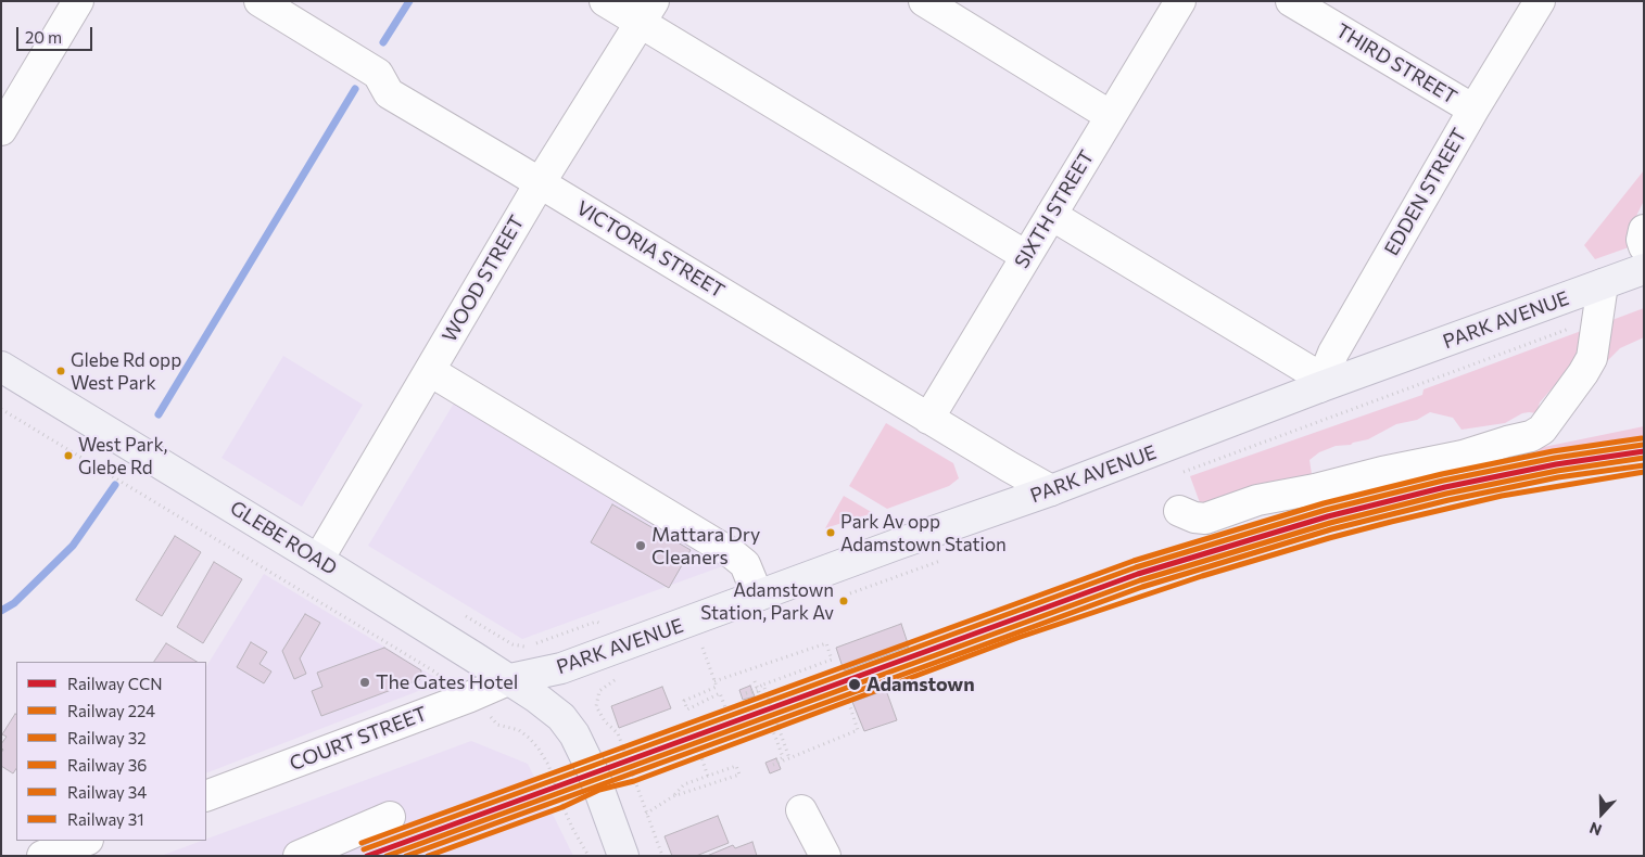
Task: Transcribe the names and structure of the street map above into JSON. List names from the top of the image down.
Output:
{
  "streets": {
    "main road": ["PARK AVENUE", "GLEBE ROAD"],
    "street": [
      "THIRD STREET",
      "EDDEN STREET",
      "SIXTH STREET",
      "VICTORIA STREET",
      "WOOD STREET",
      "COURT STREET"
    ]
  },
  "crossings": [
    ["THIRD STREET", "EDDEN STREET"],
    ["EDDEN STREET", "PARK AVENUE"],
    ["SIXTH STREET", "VICTORIA STREET"],
    ["VICTORIA STREET", "WOOD STREET"],
    ["VICTORIA STREET", "PARK AVENUE"],
    ["WOOD STREET", "GLEBE ROAD"],
    ["PARK AVENUE", "GLEBE ROAD"],
    ["PARK AVENUE", "COURT STREET"],
    ["GLEBE ROAD", "COURT STREET"]
  ],
  "places": [
    "Glebe Rd opp West Park",
    "West Park, Glebe Rd",
    "Park Av opp Adamstown Station",
    "Mattara Dry Cleaners",
    "Adamstown Station, Park Av",
    "The Gates Hotel",
    "Adamstown"
  ],
  "lines": [
    "rail line 34",
    "rail line 32",
    "rail line CCN",
    "rail line 224",
    "rail line 36",
    "rail line 31"
  ],
  "legend": [
    "Railway CCN",
    "Railway 224",
    "Railway 32",
    "Railway 36",
    "Railway 34",
    "Railway 31"
  ],
  "scale_bar": "20 m",
  "north": "bottom"
}
